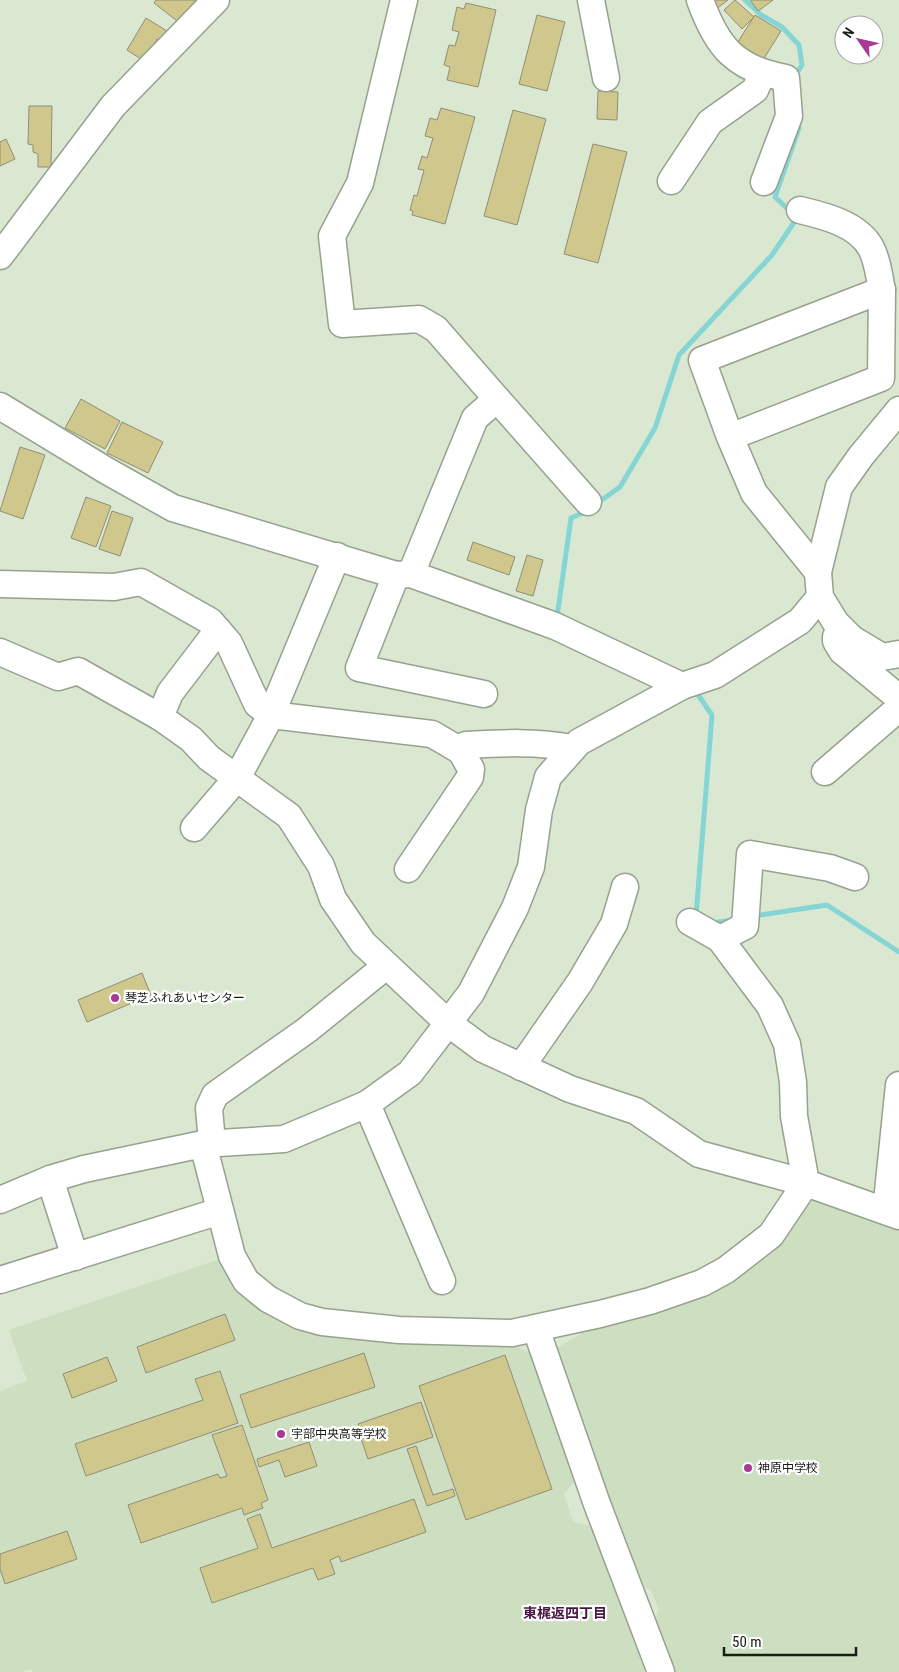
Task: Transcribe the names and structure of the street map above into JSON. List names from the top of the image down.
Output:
{
  "districts": ["東梶返四丁目"],
  "places": ["琴芝ふれあいセンター", "宇部中央高等学校", "神原中学校"],
  "scale_bar": "50 m",
  "north": "top left"
}
